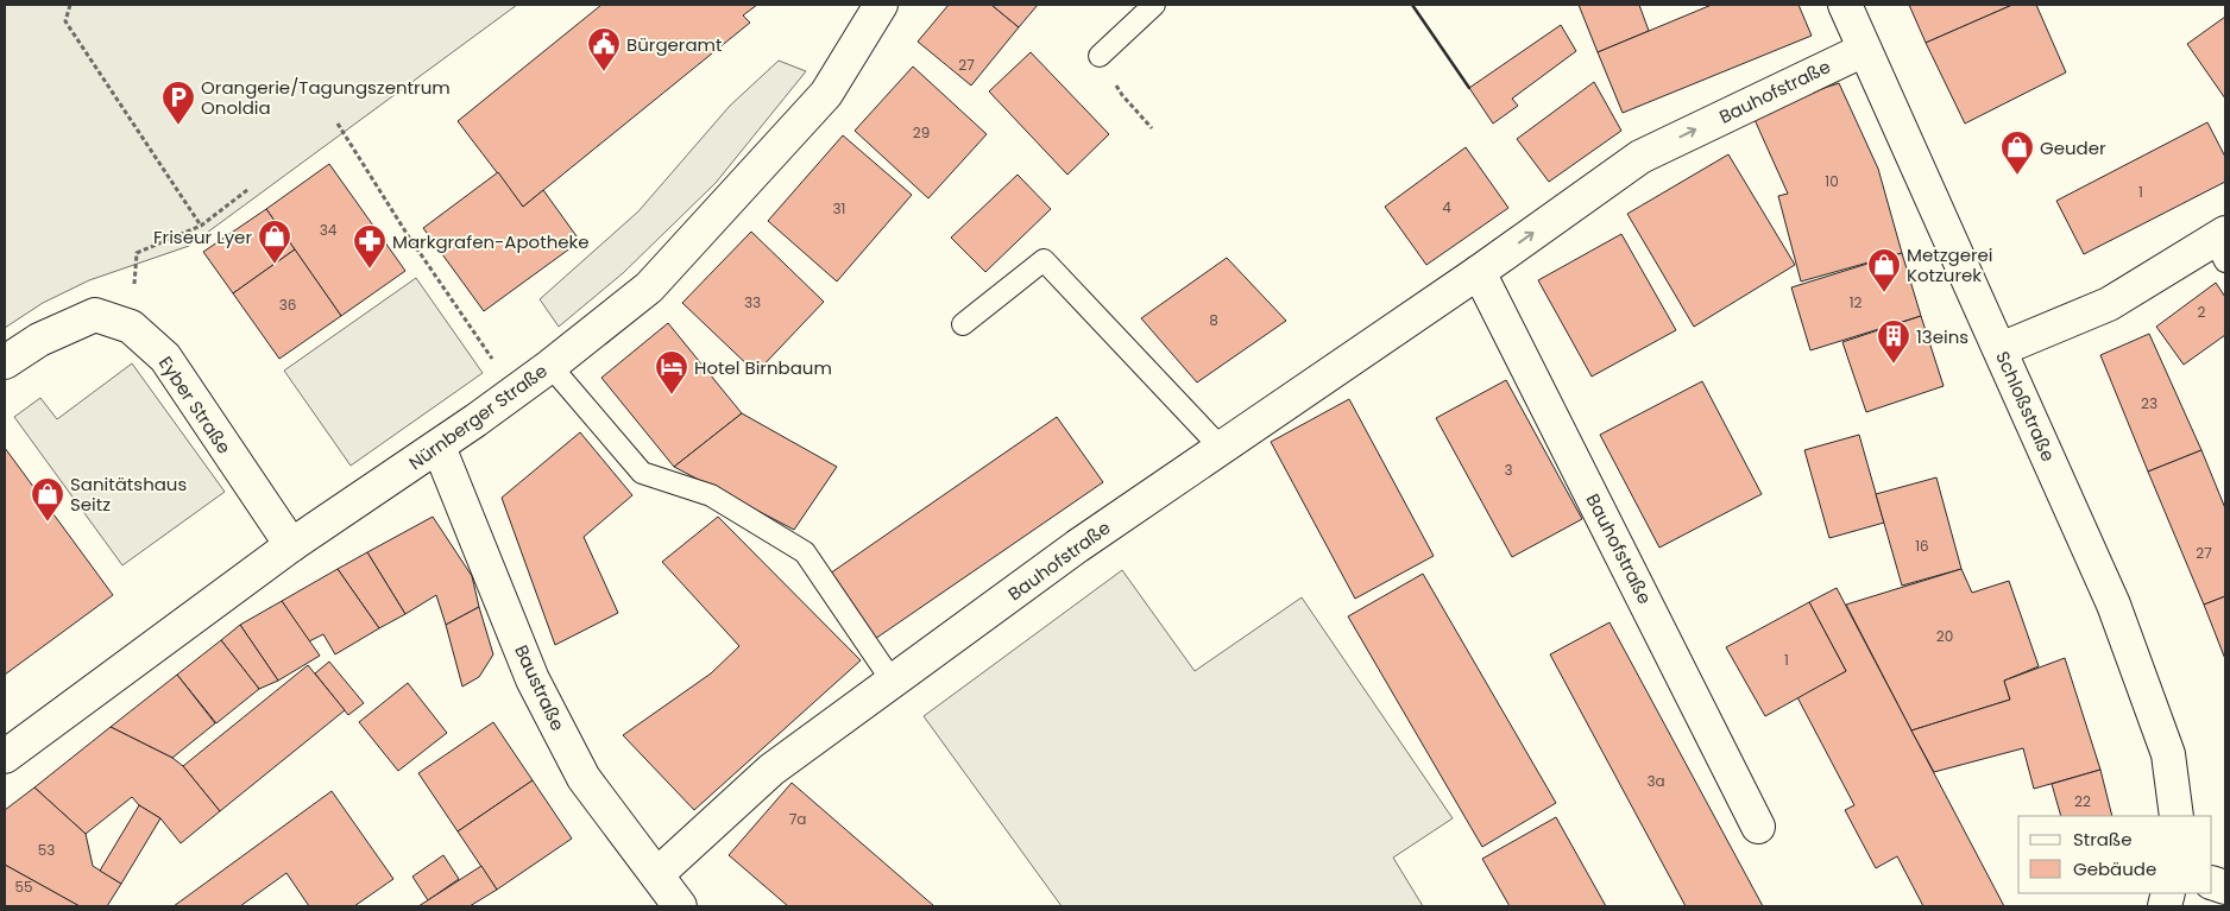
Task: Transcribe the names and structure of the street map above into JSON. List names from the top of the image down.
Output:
{
  "streets": {
    "street": [
      "Bauhofstraße",
      "Eyber Straße",
      "Schloßstraße",
      "Nürnberger Straße",
      "Baustraße"
    ]
  },
  "crossings": [
    ["Bauhofstraße", "Schloßstraße"],
    ["Bauhofstraße", "Baustraße"],
    ["Eyber Straße", "Nürnberger Straße"],
    ["Nürnberger Straße", "Baustraße"]
  ],
  "places": {
    "public building": ["Bürgeramt"],
    "parking": ["Orangerie/Tagungszentrum Onoldia"],
    "shop": [
      "Geuder",
      "Friseur Lyer",
      "Metzgerei Kotzurek",
      "Sanitätshaus Seitz"
    ],
    "pharmacy": ["Markgrafen-Apotheke"],
    "building": ["13eins"],
    "hotel": ["Hotel Birnbaum"]
  },
  "house_numbers": [
    "27",
    "29",
    "10",
    "1",
    "4",
    "31",
    "34",
    "33",
    "12",
    "36",
    "2",
    "8",
    "23",
    "3",
    "16",
    "27",
    "20",
    "1",
    "3a",
    "22",
    "7a",
    "53",
    "55"
  ],
  "legend": ["Straße", "Gebäude"]
}
